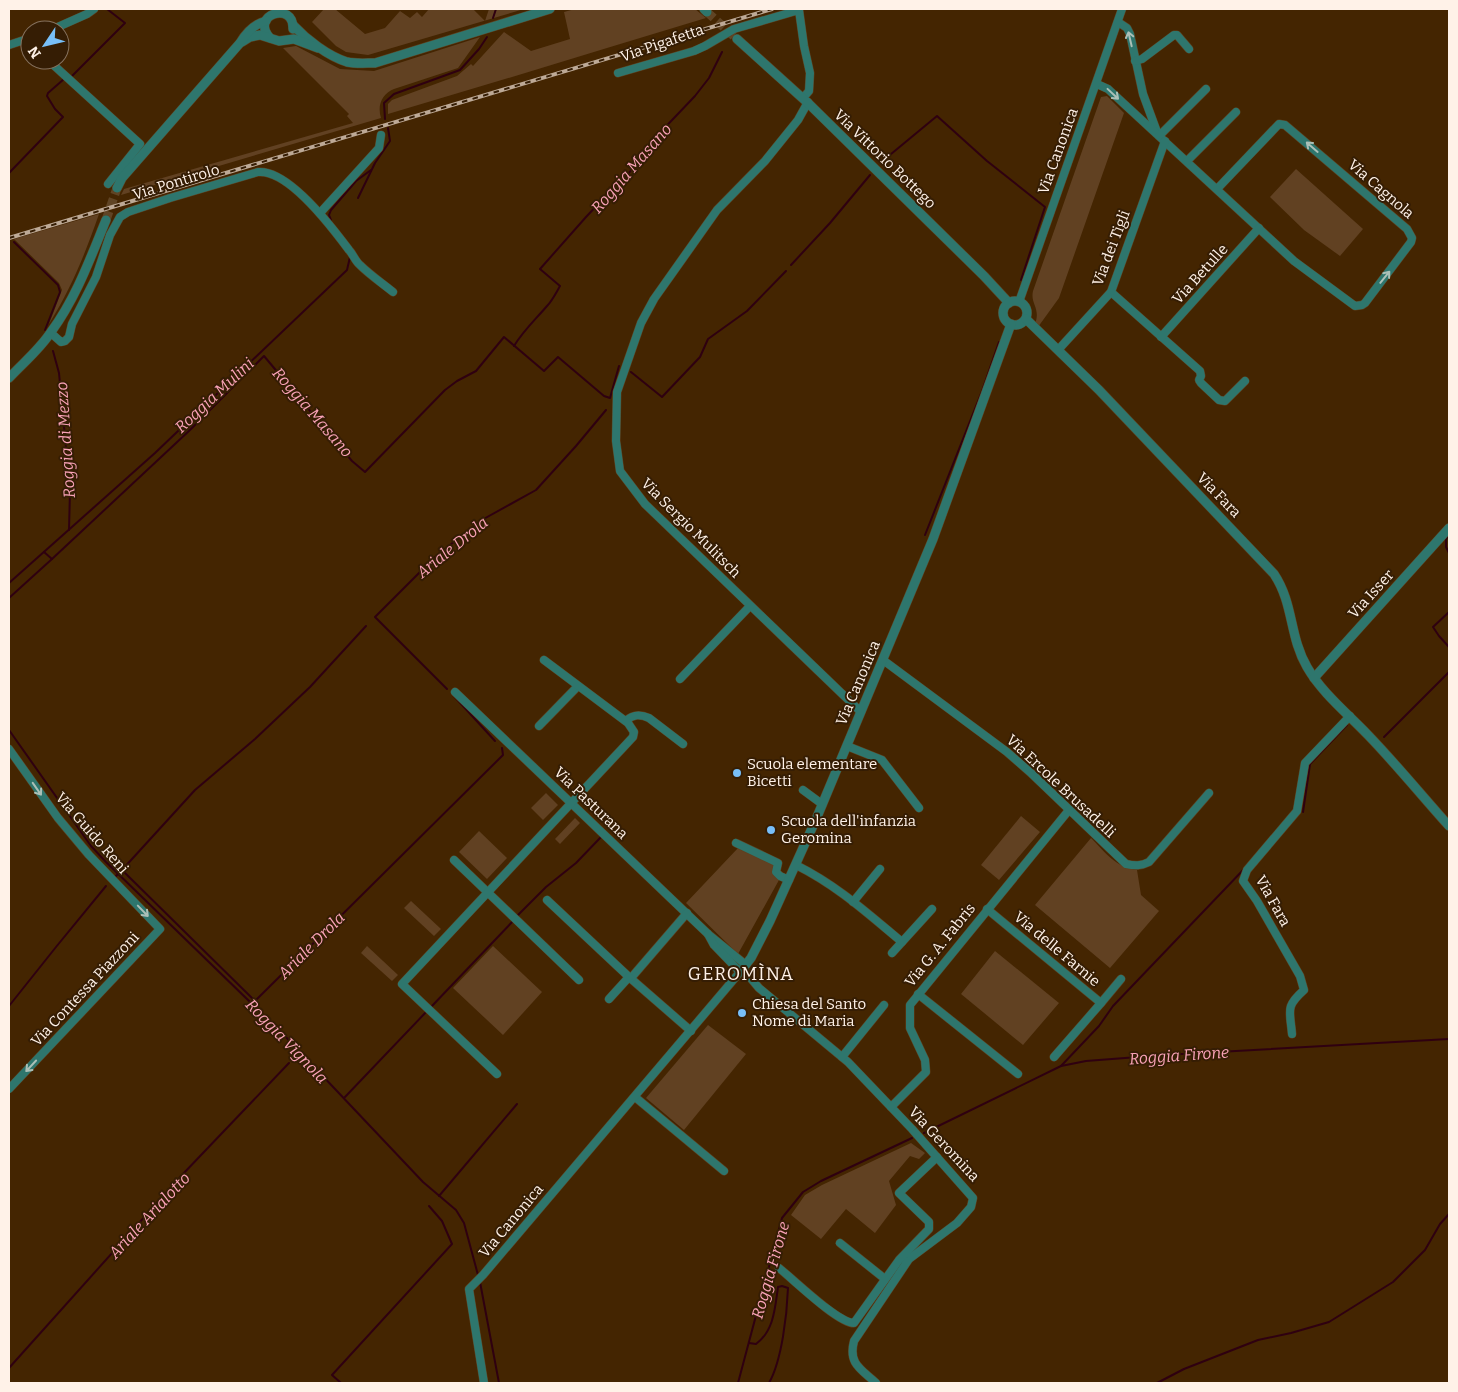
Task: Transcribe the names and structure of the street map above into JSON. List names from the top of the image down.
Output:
{
  "streets": {
    "street": [
      "Via Pigafetta",
      "Via Canonica",
      "Via Vittorio Bottego",
      "Via Pontirolo",
      "Via Cagnola",
      "Via dei Tigli",
      "Via Betulle",
      "Via Fara",
      "Via Sergio Mulitsch",
      "Via Isser",
      "Via Ercole Brusadelli",
      "Via Pasturana",
      "Via Guido Reni",
      "Via G. A. Fabris",
      "Via delle Farnie",
      "Via Contessa Piazzoni",
      "Via Geromina"
    ]
  },
  "crossings": [
    ["Via Pigafetta", "Via Vittorio Bottego"],
    ["Via Pigafetta", "Via Sergio Mulitsch"],
    ["Via Canonica", "Via Vittorio Bottego"],
    ["Via Canonica", "Via Cagnola"],
    ["Via Canonica", "Via Fara"],
    ["Via Canonica", "Via Sergio Mulitsch"],
    ["Via Canonica", "Via Ercole Brusadelli"],
    ["Via Canonica", "Via Pasturana"],
    ["Via Canonica", "Via Geromina"],
    ["Via Vittorio Bottego", "Via Fara"],
    ["Via Vittorio Bottego", "Via Sergio Mulitsch"],
    ["Via Cagnola", "Via dei Tigli"],
    ["Via Cagnola", "Via Betulle"],
    ["Via dei Tigli", "Via Fara"],
    ["Via Fara", "Via Isser"],
    ["Via Ercole Brusadelli", "Via G. A. Fabris"],
    ["Via Pasturana", "Via Geromina"],
    ["Via Guido Reni", "Via Contessa Piazzoni"],
    ["Via G. A. Fabris", "Via delle Farnie"],
    ["Via G. A. Fabris", "Via Geromina"]
  ],
  "one_way": ["Via Guido Reni", "Via Contessa Piazzoni"],
  "districts": ["GEROMÌNA"],
  "water": [
    "Roggia Masano",
    "Roggia Mulini",
    "Roggia di Mezzo",
    "Ariale Drola",
    "Roggia Vignola",
    "Roggia Firone",
    "Ariale Arialotto"
  ],
  "places": ["Scuola elementare Bicetti", "Scuola dell'infanzia Geromina", "Chiesa del Santo Nome di Maria"],
  "north": "bottom left"
}
